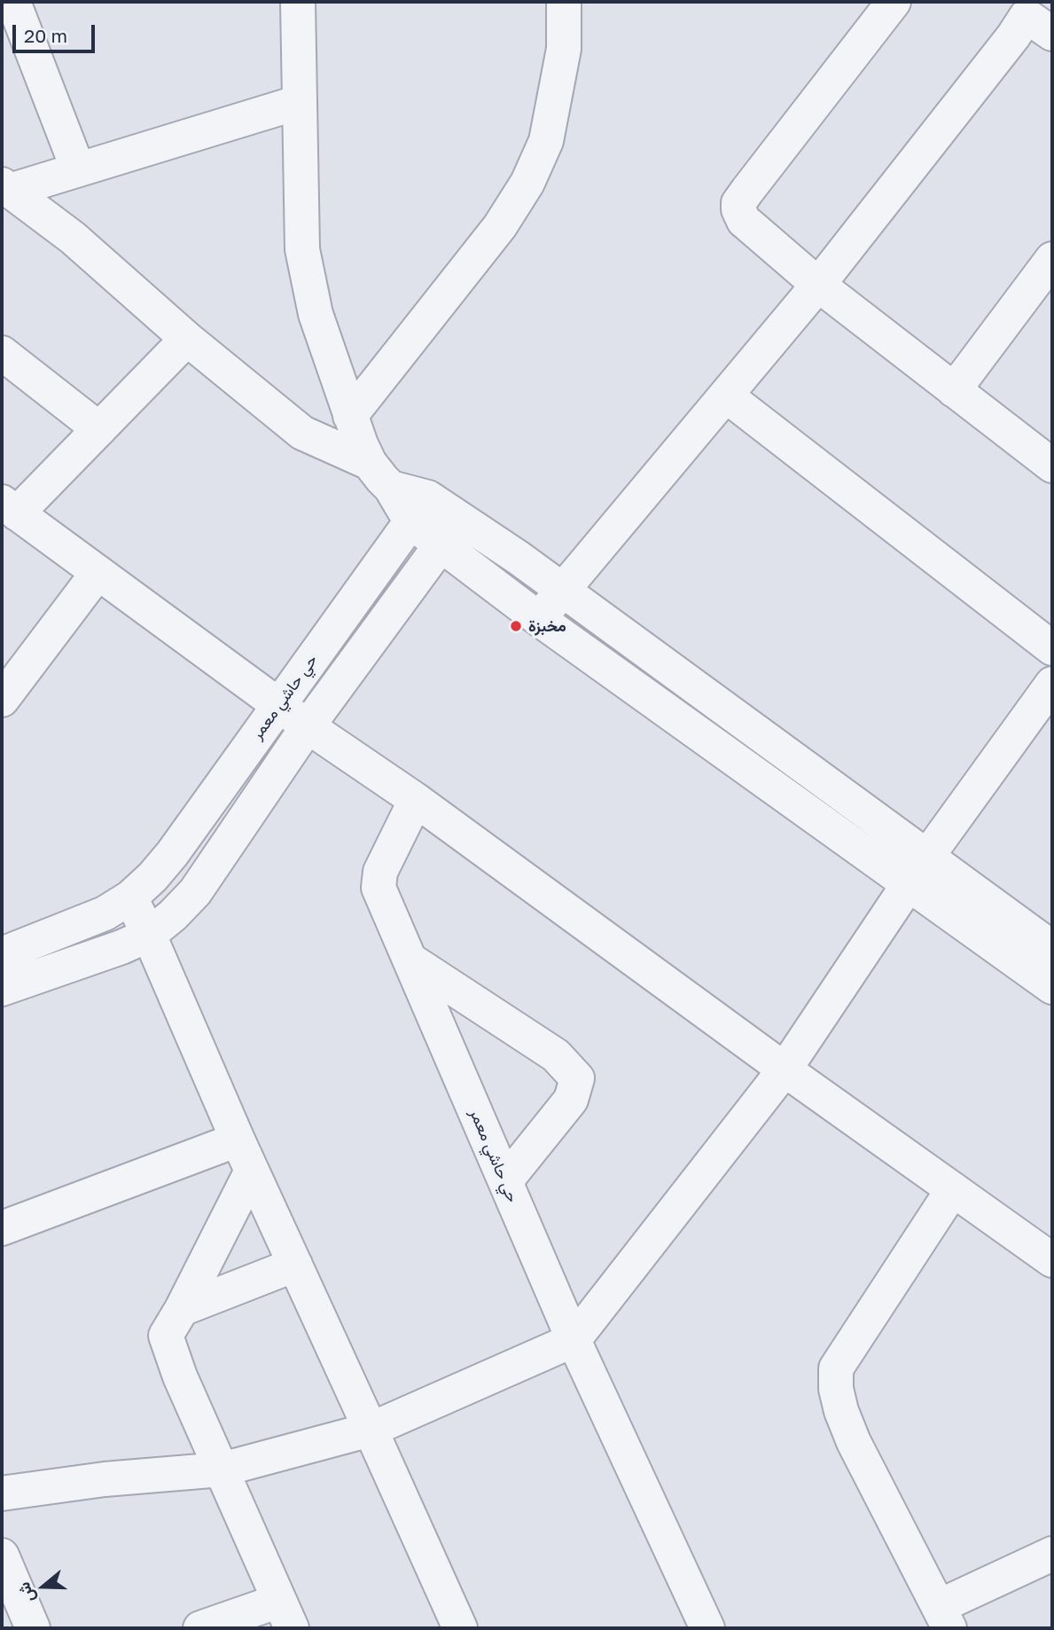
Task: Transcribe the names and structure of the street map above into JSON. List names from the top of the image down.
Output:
{
  "streets": {
    "street": ["حي حاشي معمر"]
  },
  "places": ["مخبزة"],
  "scale_bar": "20 m",
  "north": "left"
}
